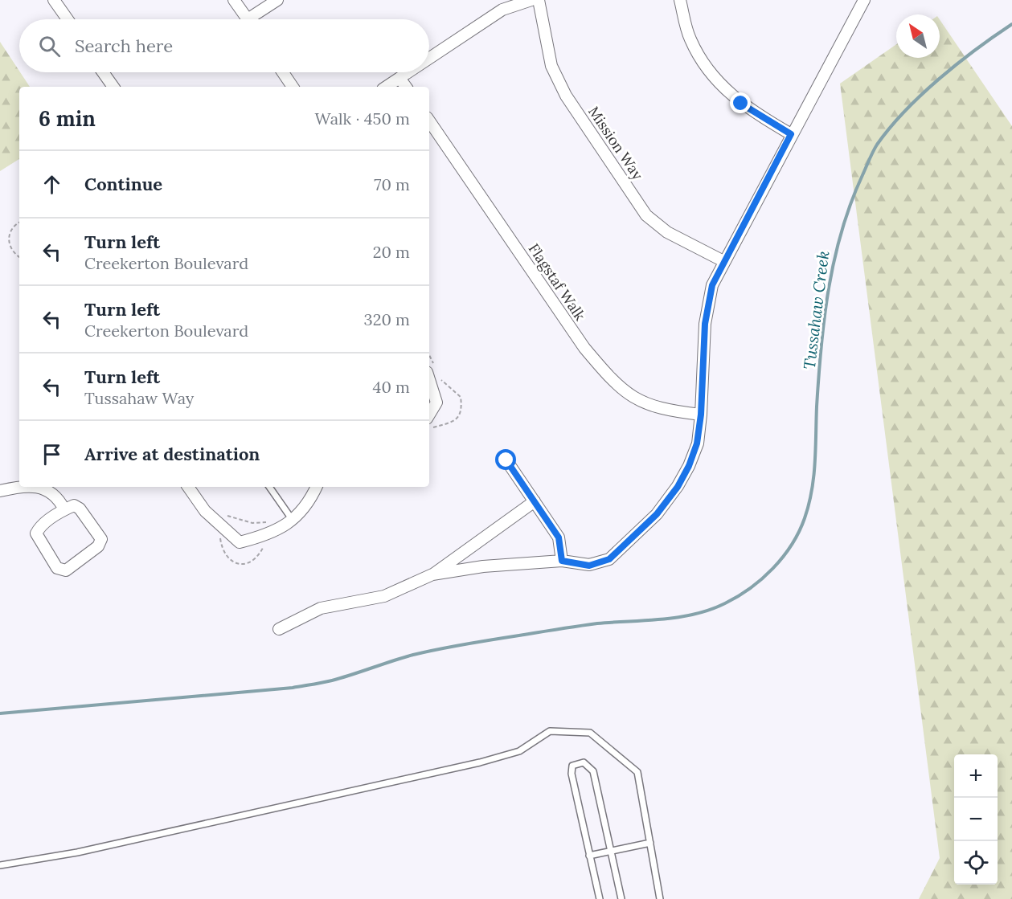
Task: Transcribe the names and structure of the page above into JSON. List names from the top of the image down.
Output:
{
  "streets": {
    "street": ["Mission Way", "Flagstaf Walk"]
  },
  "water": ["Tussahaw Creek"],
  "north": "top left",
  "page": {
    "search": "Search here",
    "heading": ["6 min", "Walk · 450 m"],
    "list": [
      ["Continue", "70 m"],
      ["Turn left", "Creekerton Boulevard", "20 m"],
      ["Turn left", "Creekerton Boulevard", "320 m"],
      ["Turn left", "Tussahaw Way", "40 m"],
      "Arrive at destination"
    ],
    "map_buttons": ["+", "−"]
  }
}
